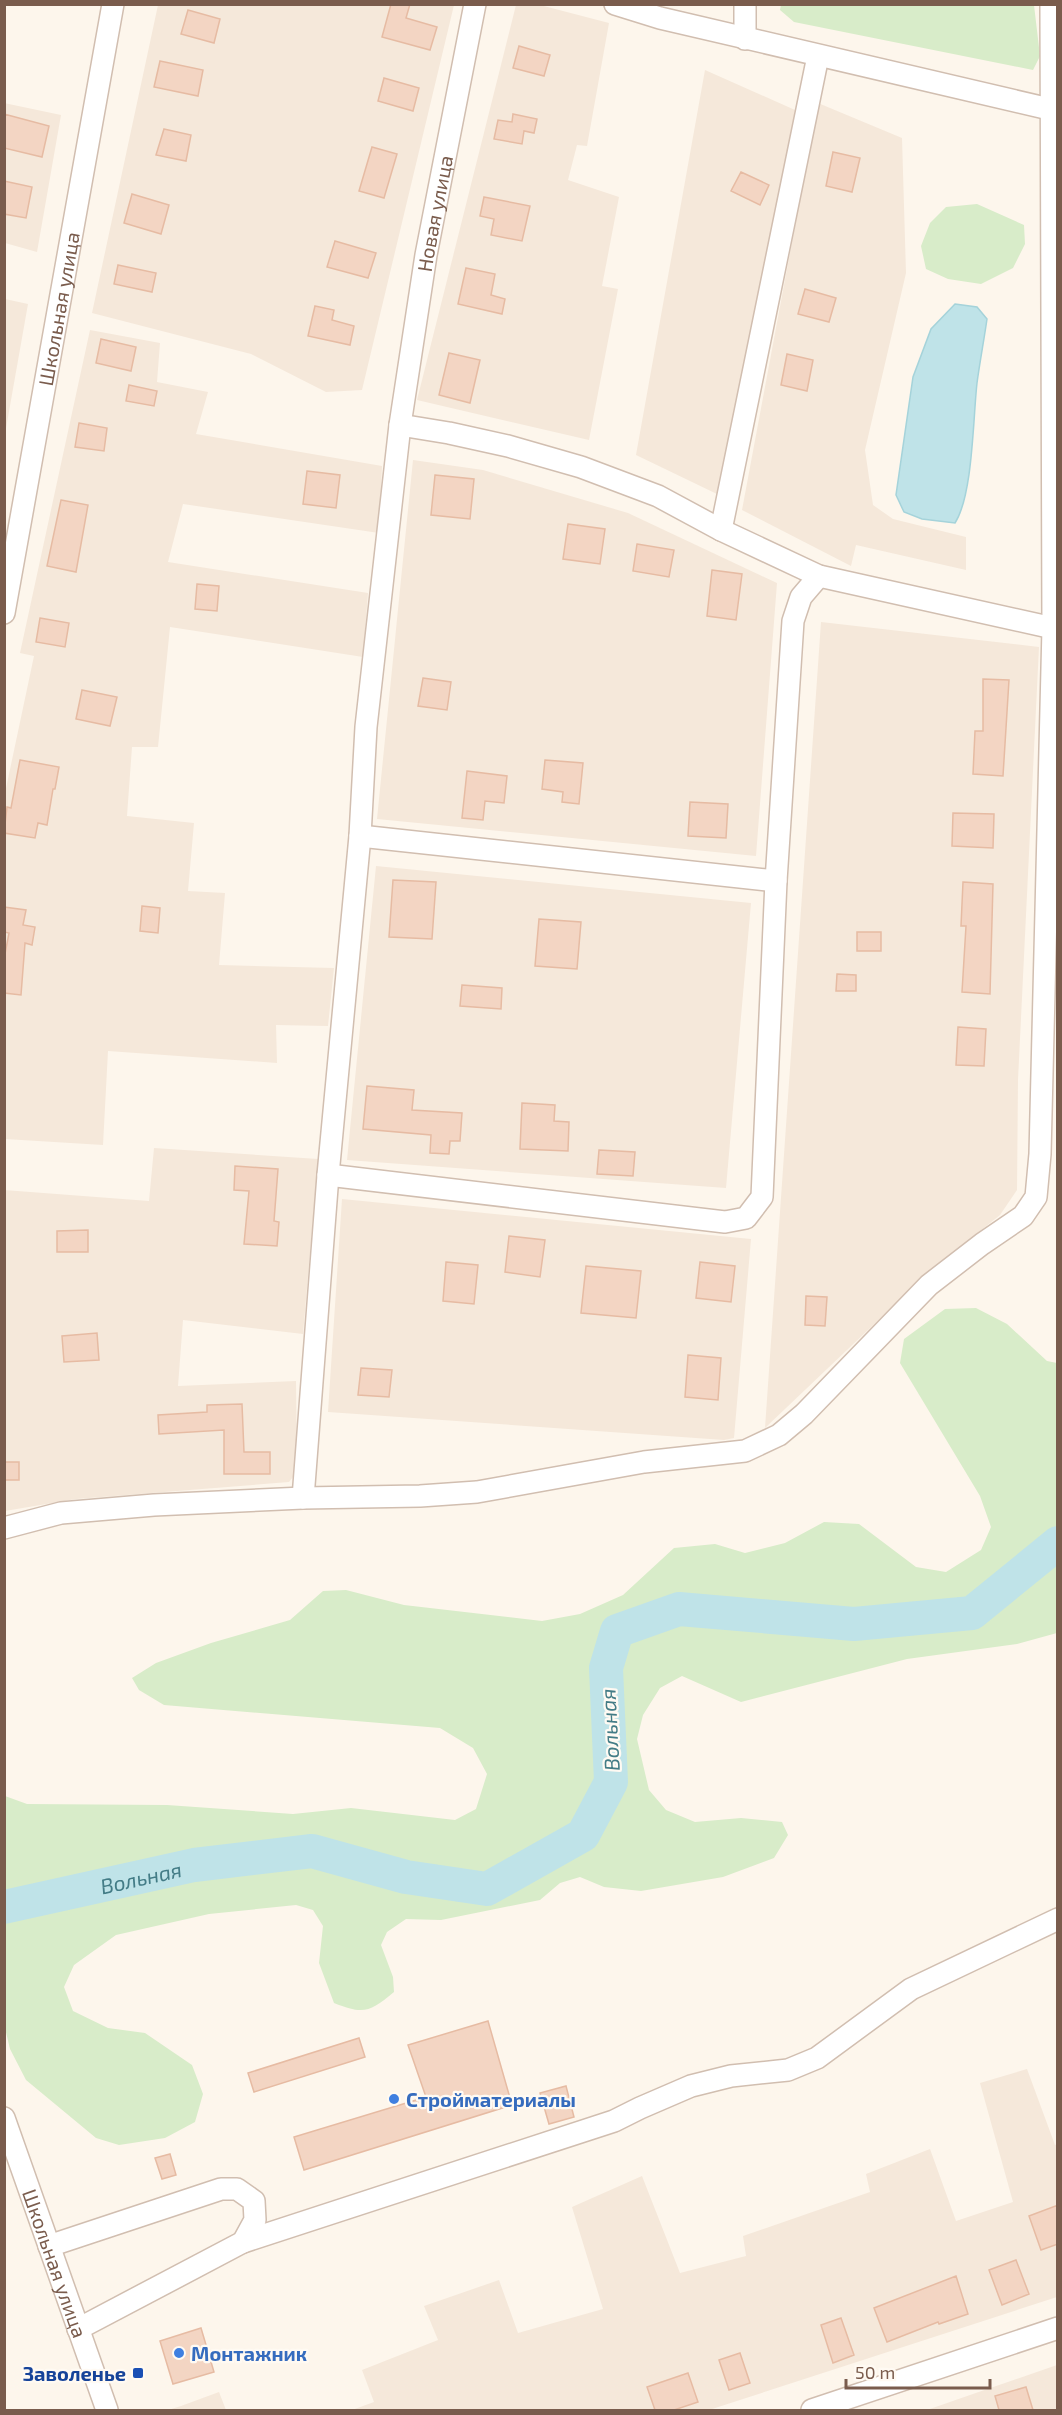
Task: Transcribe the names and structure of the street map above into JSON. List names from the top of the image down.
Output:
{
  "streets": {
    "street": ["Новая улица", "Школьная улица"]
  },
  "water": ["Вольная"],
  "places": {
    "other": ["Стройматериалы", "Монтажник"],
    "transit": ["Заволенье"]
  },
  "scale_bar": "50 m"
}
